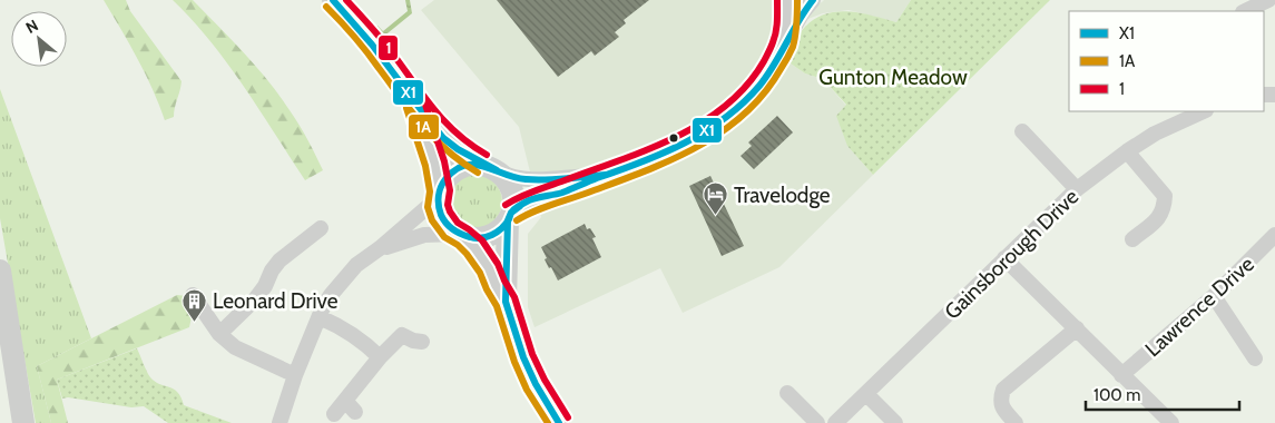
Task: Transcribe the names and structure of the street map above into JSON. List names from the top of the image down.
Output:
{
  "streets": {
    "street": ["Gainsborough Drive", "Lawrence Drive"]
  },
  "parks": ["Gunton Meadow"],
  "places": {
    "hotel": ["Travelodge"],
    "building": ["Leonard Drive"]
  },
  "lines": ["transit line X1", "transit line 1A", "transit line 1"],
  "legend": ["X1", "1A", "1"],
  "scale_bar": "100 m",
  "north": "top left"
}
